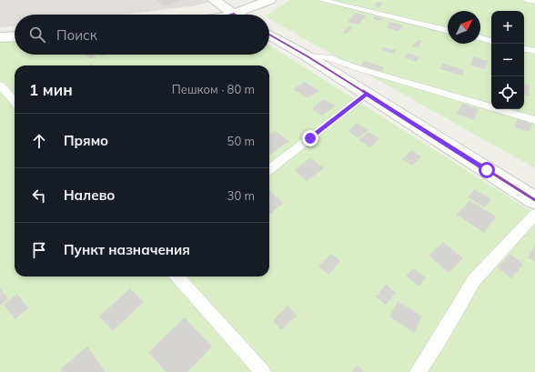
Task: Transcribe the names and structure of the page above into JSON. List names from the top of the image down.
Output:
{
  "north": "top right",
  "page": {
    "map_buttons": ["+", "−"],
    "search": "Поиск",
    "heading": ["1 мин", "Пешком · 80 m"],
    "list": [
      ["Прямо", "50 m"],
      ["Налево", "30 m"],
      "Пункт назначения"
    ]
  }
}
